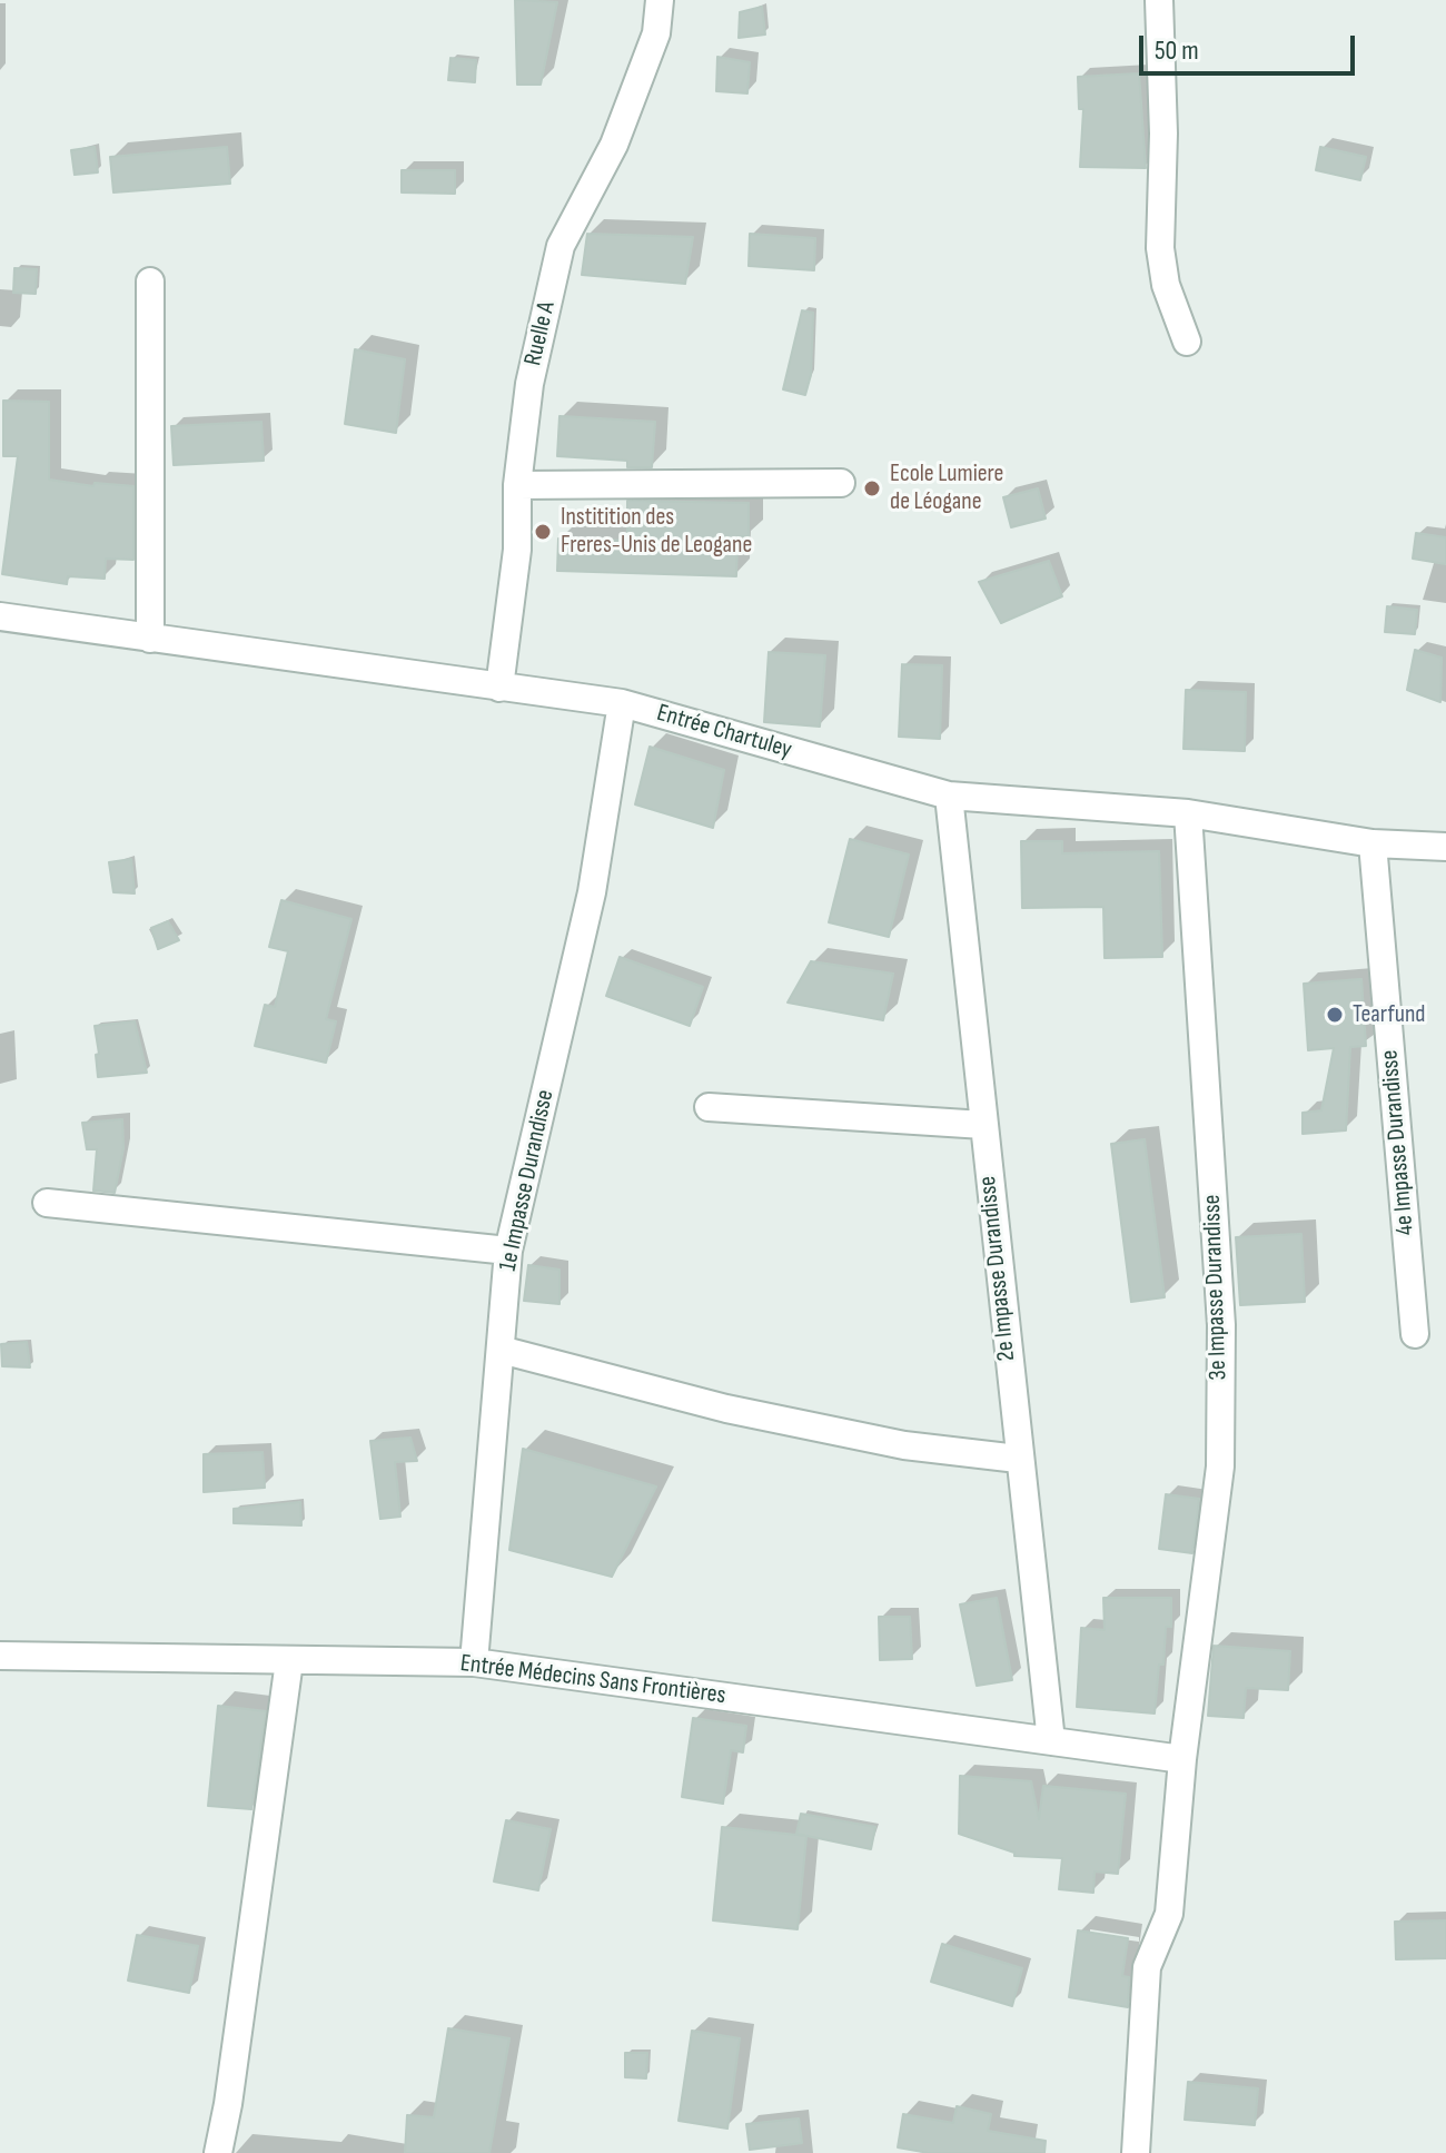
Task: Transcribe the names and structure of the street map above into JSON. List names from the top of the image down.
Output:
{
  "streets": {
    "street": [
      "Ruelle A",
      "Entrée Chartuley",
      "4e Impasse Durandisse",
      "1e Impasse Durandisse",
      "2e Impasse Durandisse",
      "3e Impasse Durandisse",
      "Entrée Médecins Sans Frontières"
    ]
  },
  "crossings": [
    ["Ruelle A", "Entrée Chartuley"],
    ["Entrée Chartuley", "4e Impasse Durandisse"],
    ["Entrée Chartuley", "1e Impasse Durandisse"],
    ["Entrée Chartuley", "2e Impasse Durandisse"],
    ["Entrée Chartuley", "3e Impasse Durandisse"],
    ["1e Impasse Durandisse", "Entrée Médecins Sans Frontières"],
    ["2e Impasse Durandisse", "Entrée Médecins Sans Frontières"],
    ["3e Impasse Durandisse", "Entrée Médecins Sans Frontières"]
  ],
  "places": ["Ecole Lumiere de Léogane", "Institition des Freres-Unis de Leogane", "Tearfund"],
  "scale_bar": "50 m"
}
